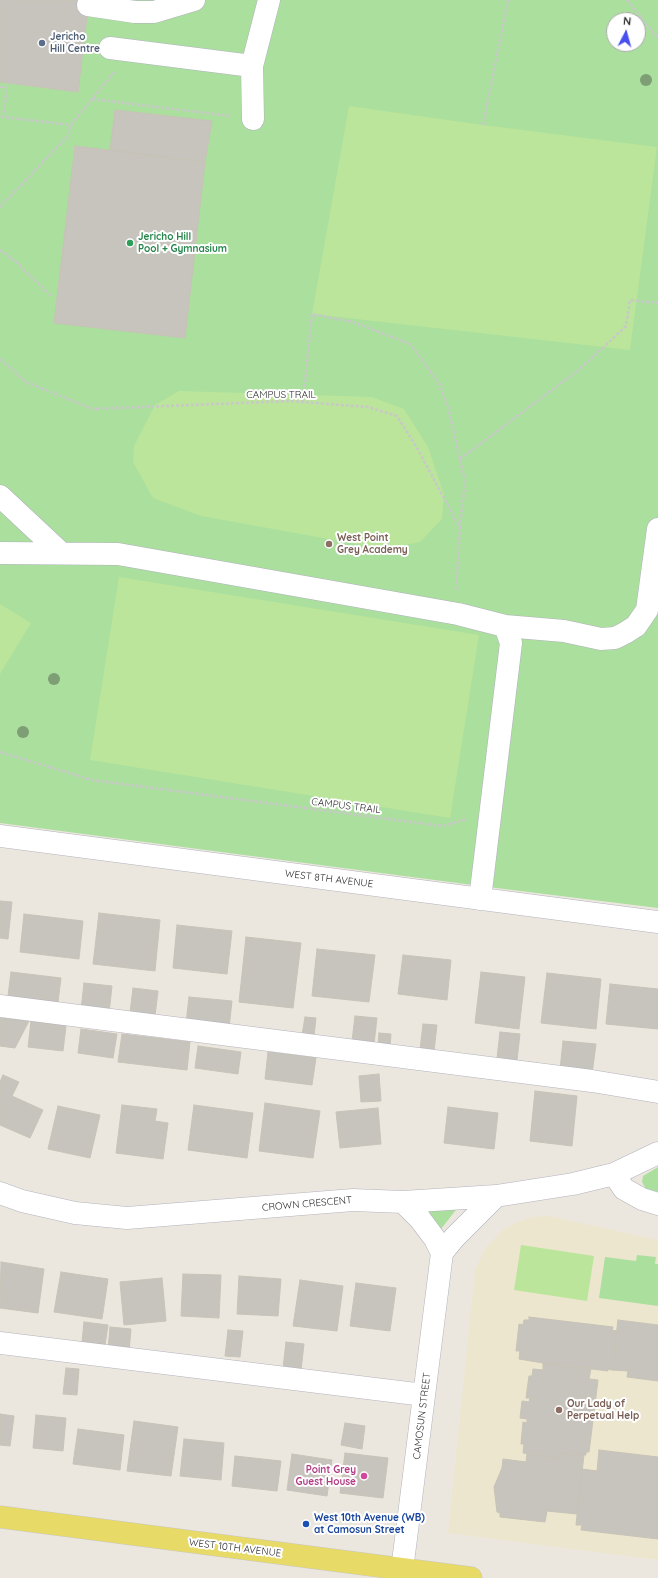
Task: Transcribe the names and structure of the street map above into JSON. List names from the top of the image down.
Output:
{
  "streets": {
    "main road": ["WEST 10TH AVENUE"],
    "street": ["WEST 8TH AVENUE", "CROWN CRESCENT", "CAMOSUN STREET"],
    "path": ["CAMPUS TRAIL"]
  },
  "crossings": [
    ["CAMOSUN STREET", "WEST 10TH AVENUE"]
  ],
  "places": [
    "Jericho Hill Centre",
    "Jericho Hill Pool + Gymnasium",
    "West Point Grey Academy",
    "Our Lady of Perpetual Help",
    "Point Grey Guest House",
    "West 10th Avenue (WB) at Camosun Street"
  ],
  "north": "top"
}
